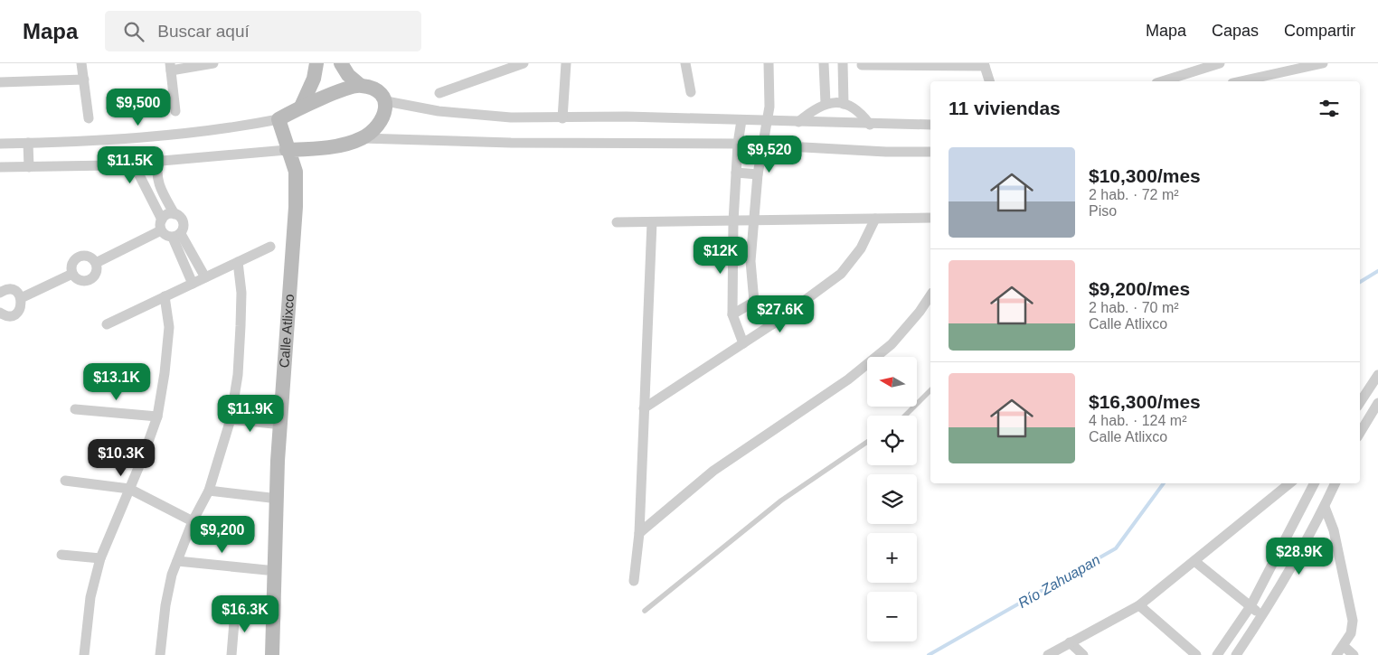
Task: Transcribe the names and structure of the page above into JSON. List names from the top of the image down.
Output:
{
  "streets": {
    "street": ["Calle Atlixco"]
  },
  "water": ["Río Zahuapan"],
  "north": "left",
  "page": {
    "header": "Mapa",
    "search": "Buscar aquí",
    "nav": ["Mapa", "Capas", "Compartir"],
    "heading": "11 viviendas",
    "price": [
      "$9,500",
      "$9,520",
      "$11.5K",
      "$12K",
      "$27.6K",
      "$13.1K",
      "$11.9K",
      "$10.3K",
      "$9,200",
      "$28.9K",
      "$16.3K"
    ],
    "list": [
      {
        "name": "$10,300/mes",
        "note": "2 hab. · 72 m² · Piso"
      },
      {
        "name": "$9,200/mes",
        "note": "2 hab. · 70 m² · Calle Atlixco"
      },
      {
        "name": "$16,300/mes",
        "note": "4 hab. · 124 m² · Calle Atlixco"
      }
    ],
    "map_buttons": ["+", "−"]
  }
}
